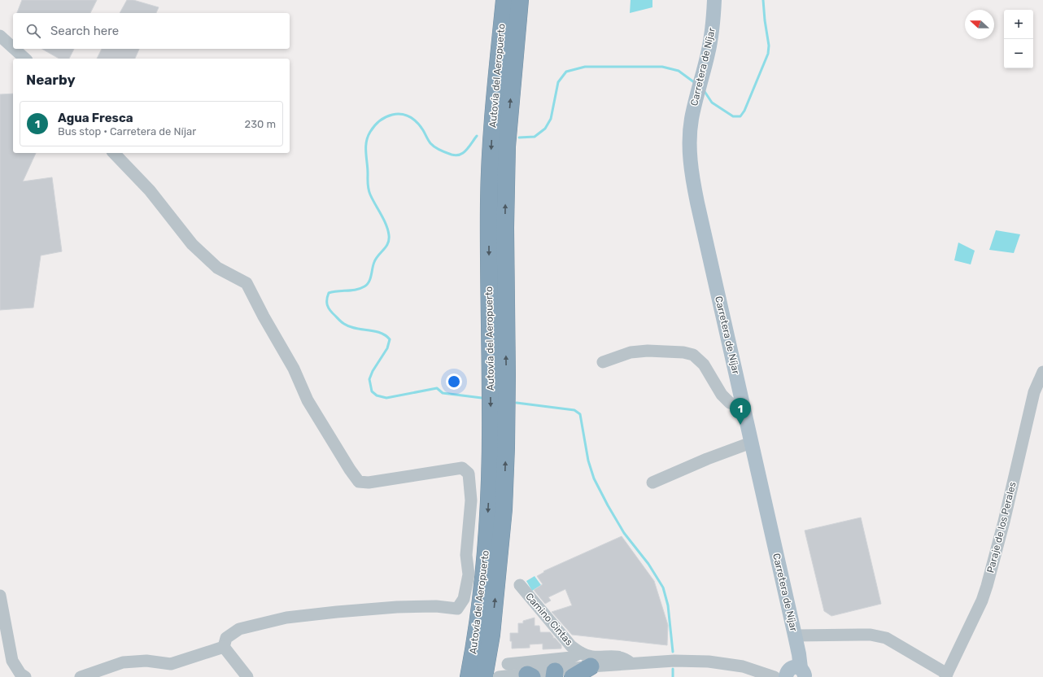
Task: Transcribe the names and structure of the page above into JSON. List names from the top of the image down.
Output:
{
  "streets": {
    "highway": ["Autovía del Aeropuerto"],
    "main road": ["Carretera de Níjar"],
    "street": ["Paraje de los Perales", "Camino Cintas"]
  },
  "north": "left",
  "page": {
    "map_buttons": ["+", "−"],
    "search": "Search here",
    "heading": "Nearby",
    "list": [
      {
        "mark": "1",
        "name": "Agua Fresca",
        "note": "Bus stop · Carretera de Níjar",
        "value": "230 m"
      }
    ],
    "pins": "1"
  }
}
